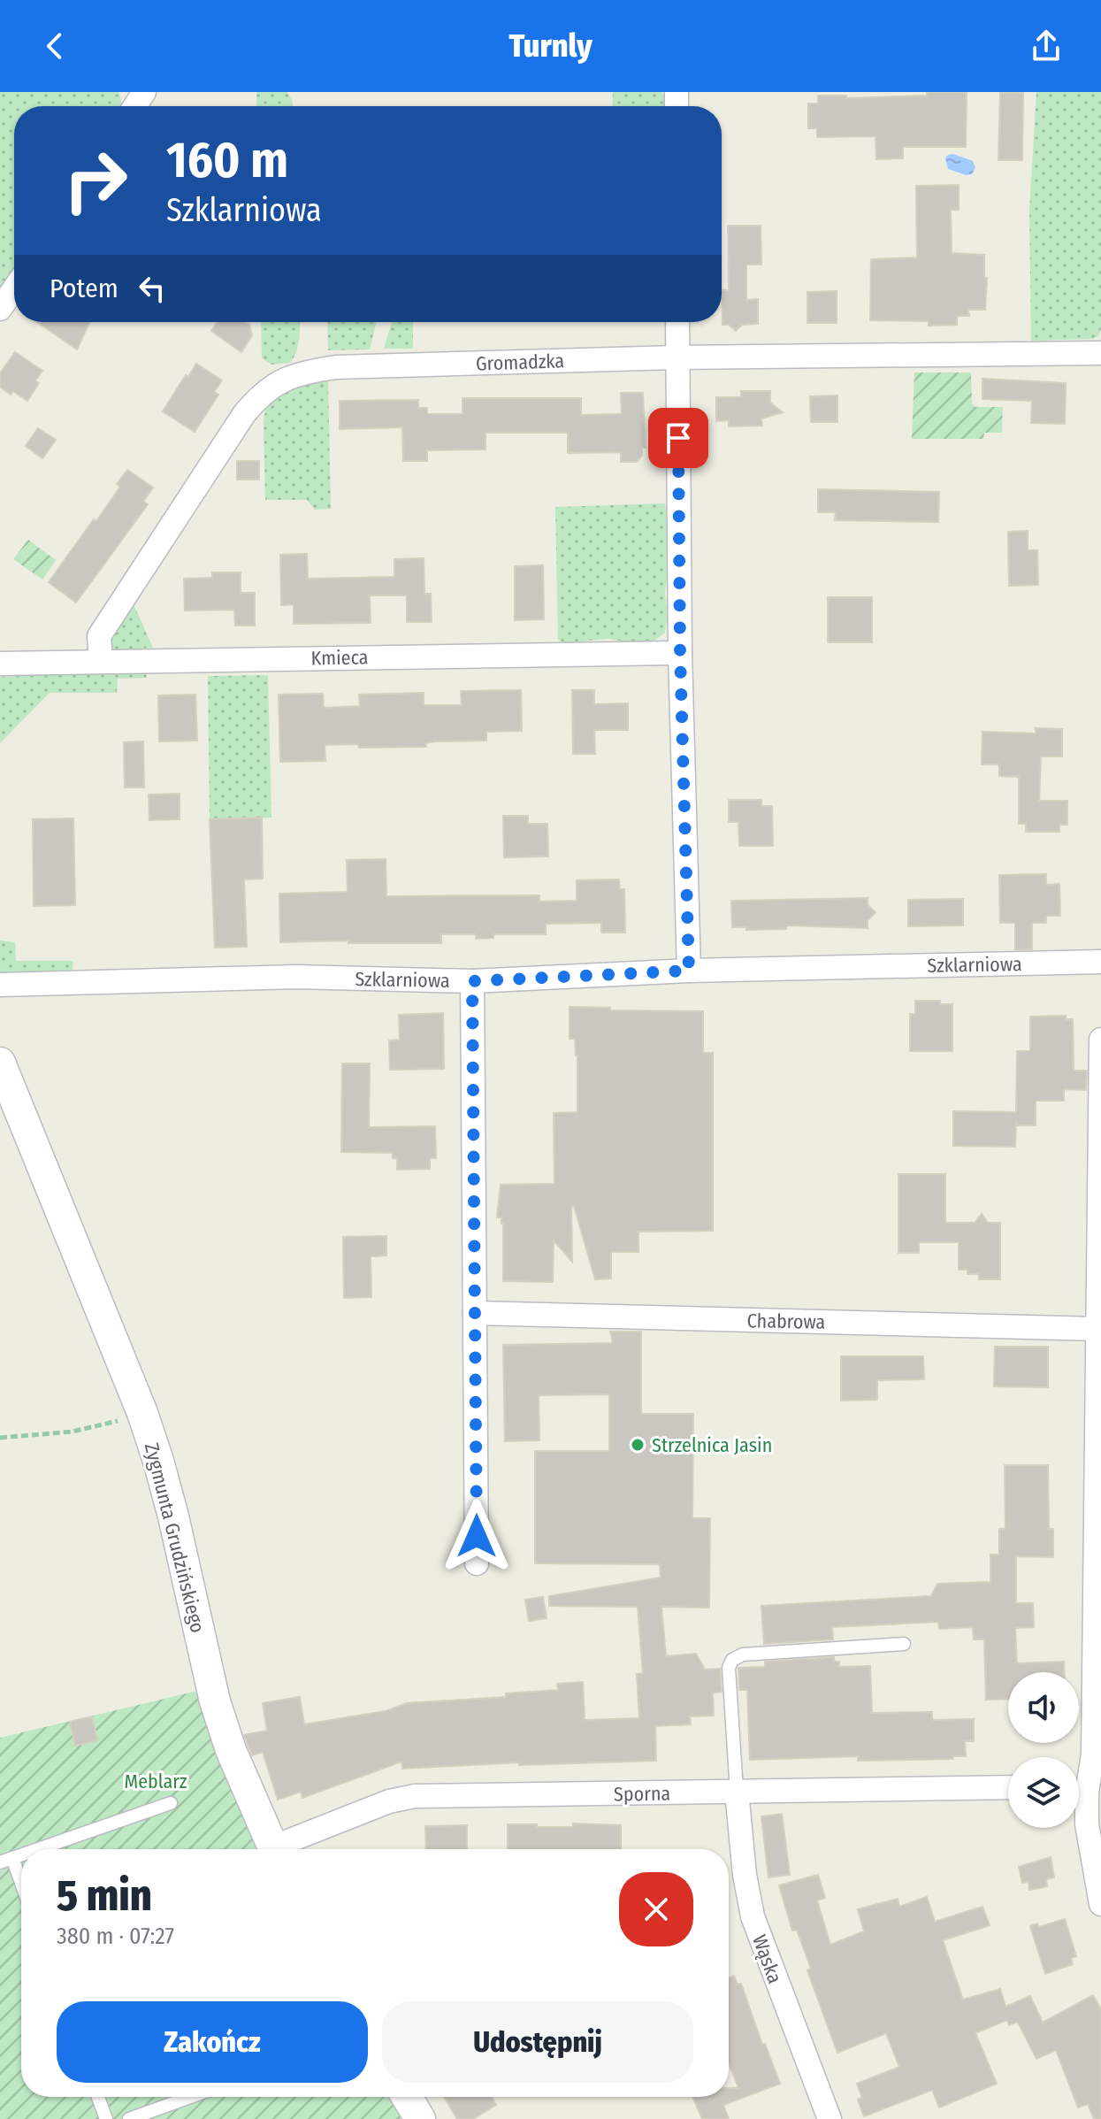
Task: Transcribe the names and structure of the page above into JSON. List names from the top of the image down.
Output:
{
  "streets": {
    "street": [
      "Gromadzka",
      "Kmieca",
      "Szklarniowa",
      "Chabrowa",
      "Zygmunta Grudzińskiego",
      "Sporna",
      "Wąska"
    ]
  },
  "crossings": [
    ["Gromadzka", "Kmieca"],
    ["Sporna", "Wąska"]
  ],
  "parks": ["Meblarz"],
  "places": ["Strzelnica Jasin"],
  "page": {
    "header": "Turnly",
    "turn": ["160 m", "Szklarniowa"],
    "then": "Potem",
    "heading": ["5 min", "380 m · 07:27"],
    "buttons": ["Zakończ", "Udostępnij"]
  }
}
